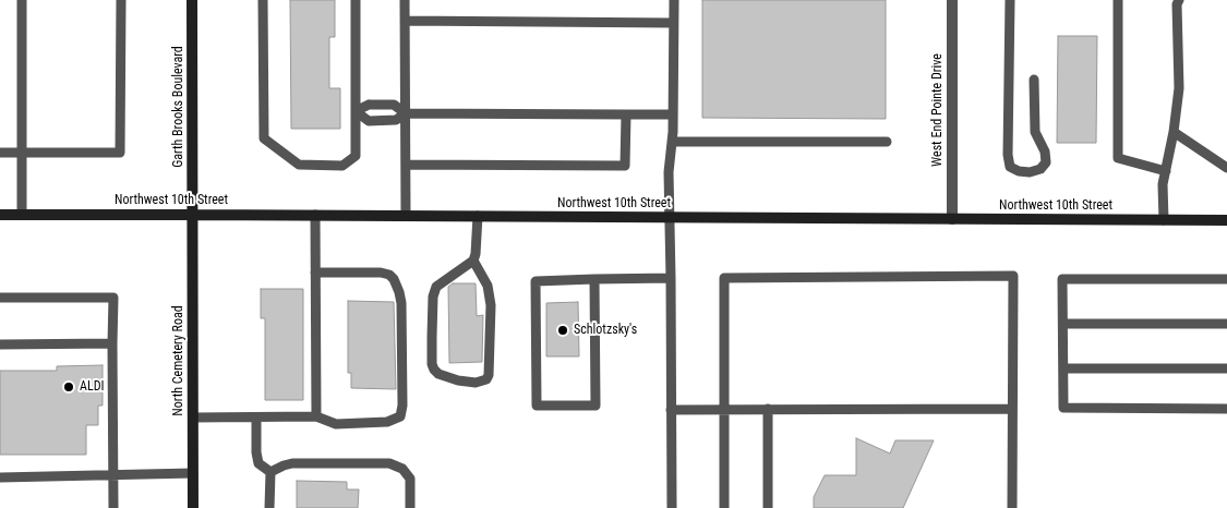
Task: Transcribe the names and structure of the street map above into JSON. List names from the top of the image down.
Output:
{
  "streets": {
    "main road": ["Garth Brooks Boulevard", "Northwest 10th Street", "North Cemetery Road"],
    "street": ["West End Pointe Drive"]
  },
  "crossings": [
    ["Garth Brooks Boulevard", "Northwest 10th Street"],
    ["Garth Brooks Boulevard", "North Cemetery Road"],
    ["West End Pointe Drive", "Northwest 10th Street"],
    ["Northwest 10th Street", "North Cemetery Road"]
  ],
  "places": ["Schlotzsky's", "ALDI"]
}
